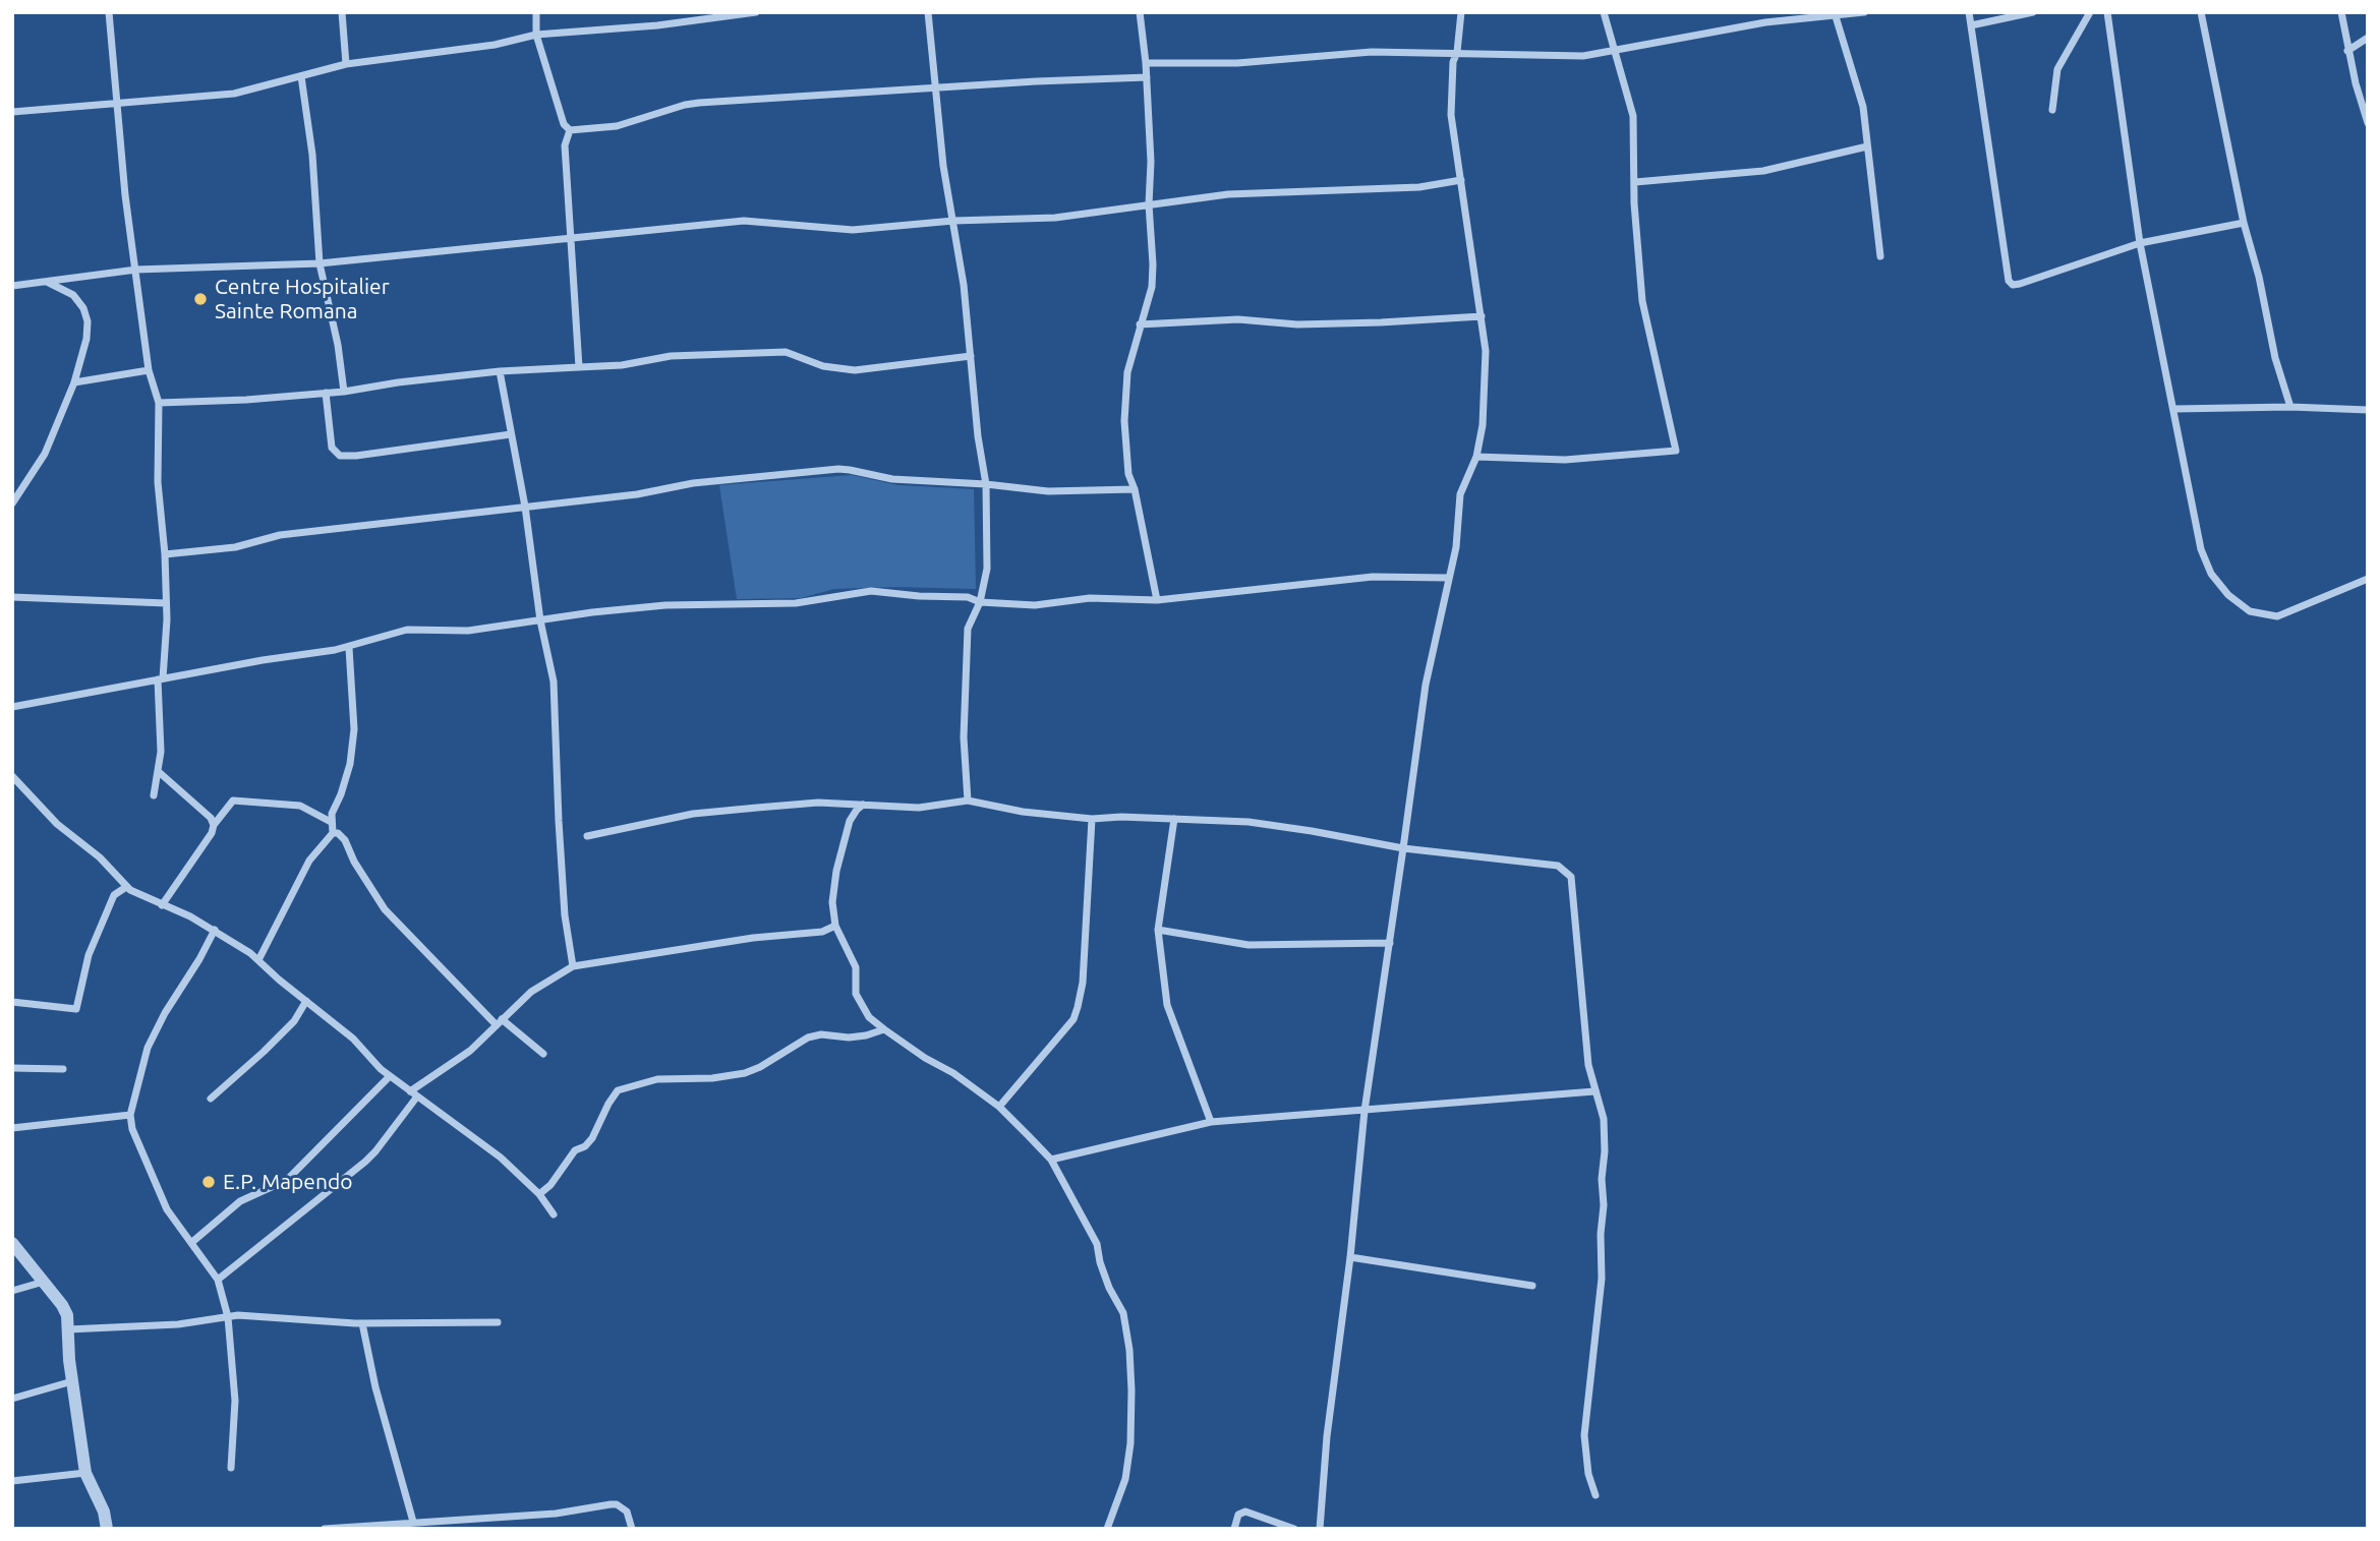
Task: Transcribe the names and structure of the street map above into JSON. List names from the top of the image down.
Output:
{
  "places": ["Centre Hospitalier Sainte Romana", "E.P. Mapendo"]
}
